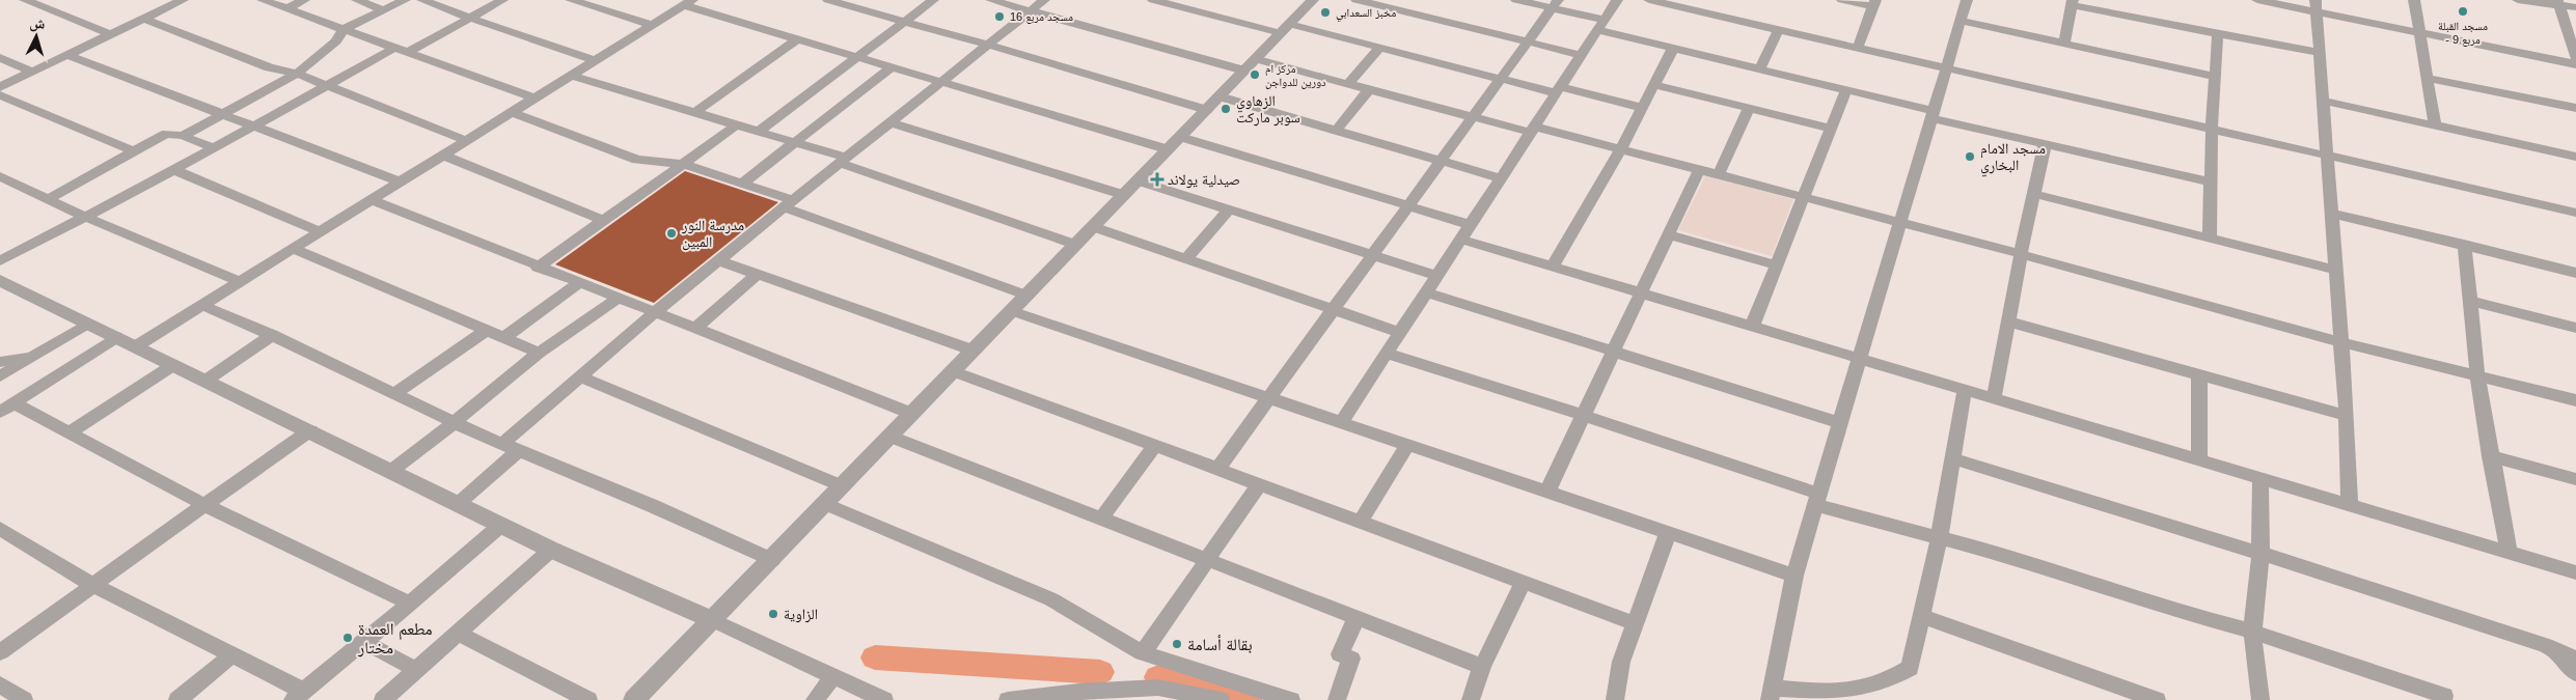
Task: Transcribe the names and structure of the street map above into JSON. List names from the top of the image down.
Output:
{
  "places": {
    "other": [
      "مسجد القبلة - مربع 9",
      "مخبز السعدابي",
      "مسجد مربع 16",
      "مركز ام دورين للدواجن",
      "الزهاوي سوبر ماركت",
      "مسجد الامام البخاري",
      "مدرسة النور المبين",
      "الزاوية",
      "مطعم العمدة مختار",
      "بقالة أسامة"
    ],
    "health": ["صيدلية يولاند"]
  },
  "north": "top"
}
